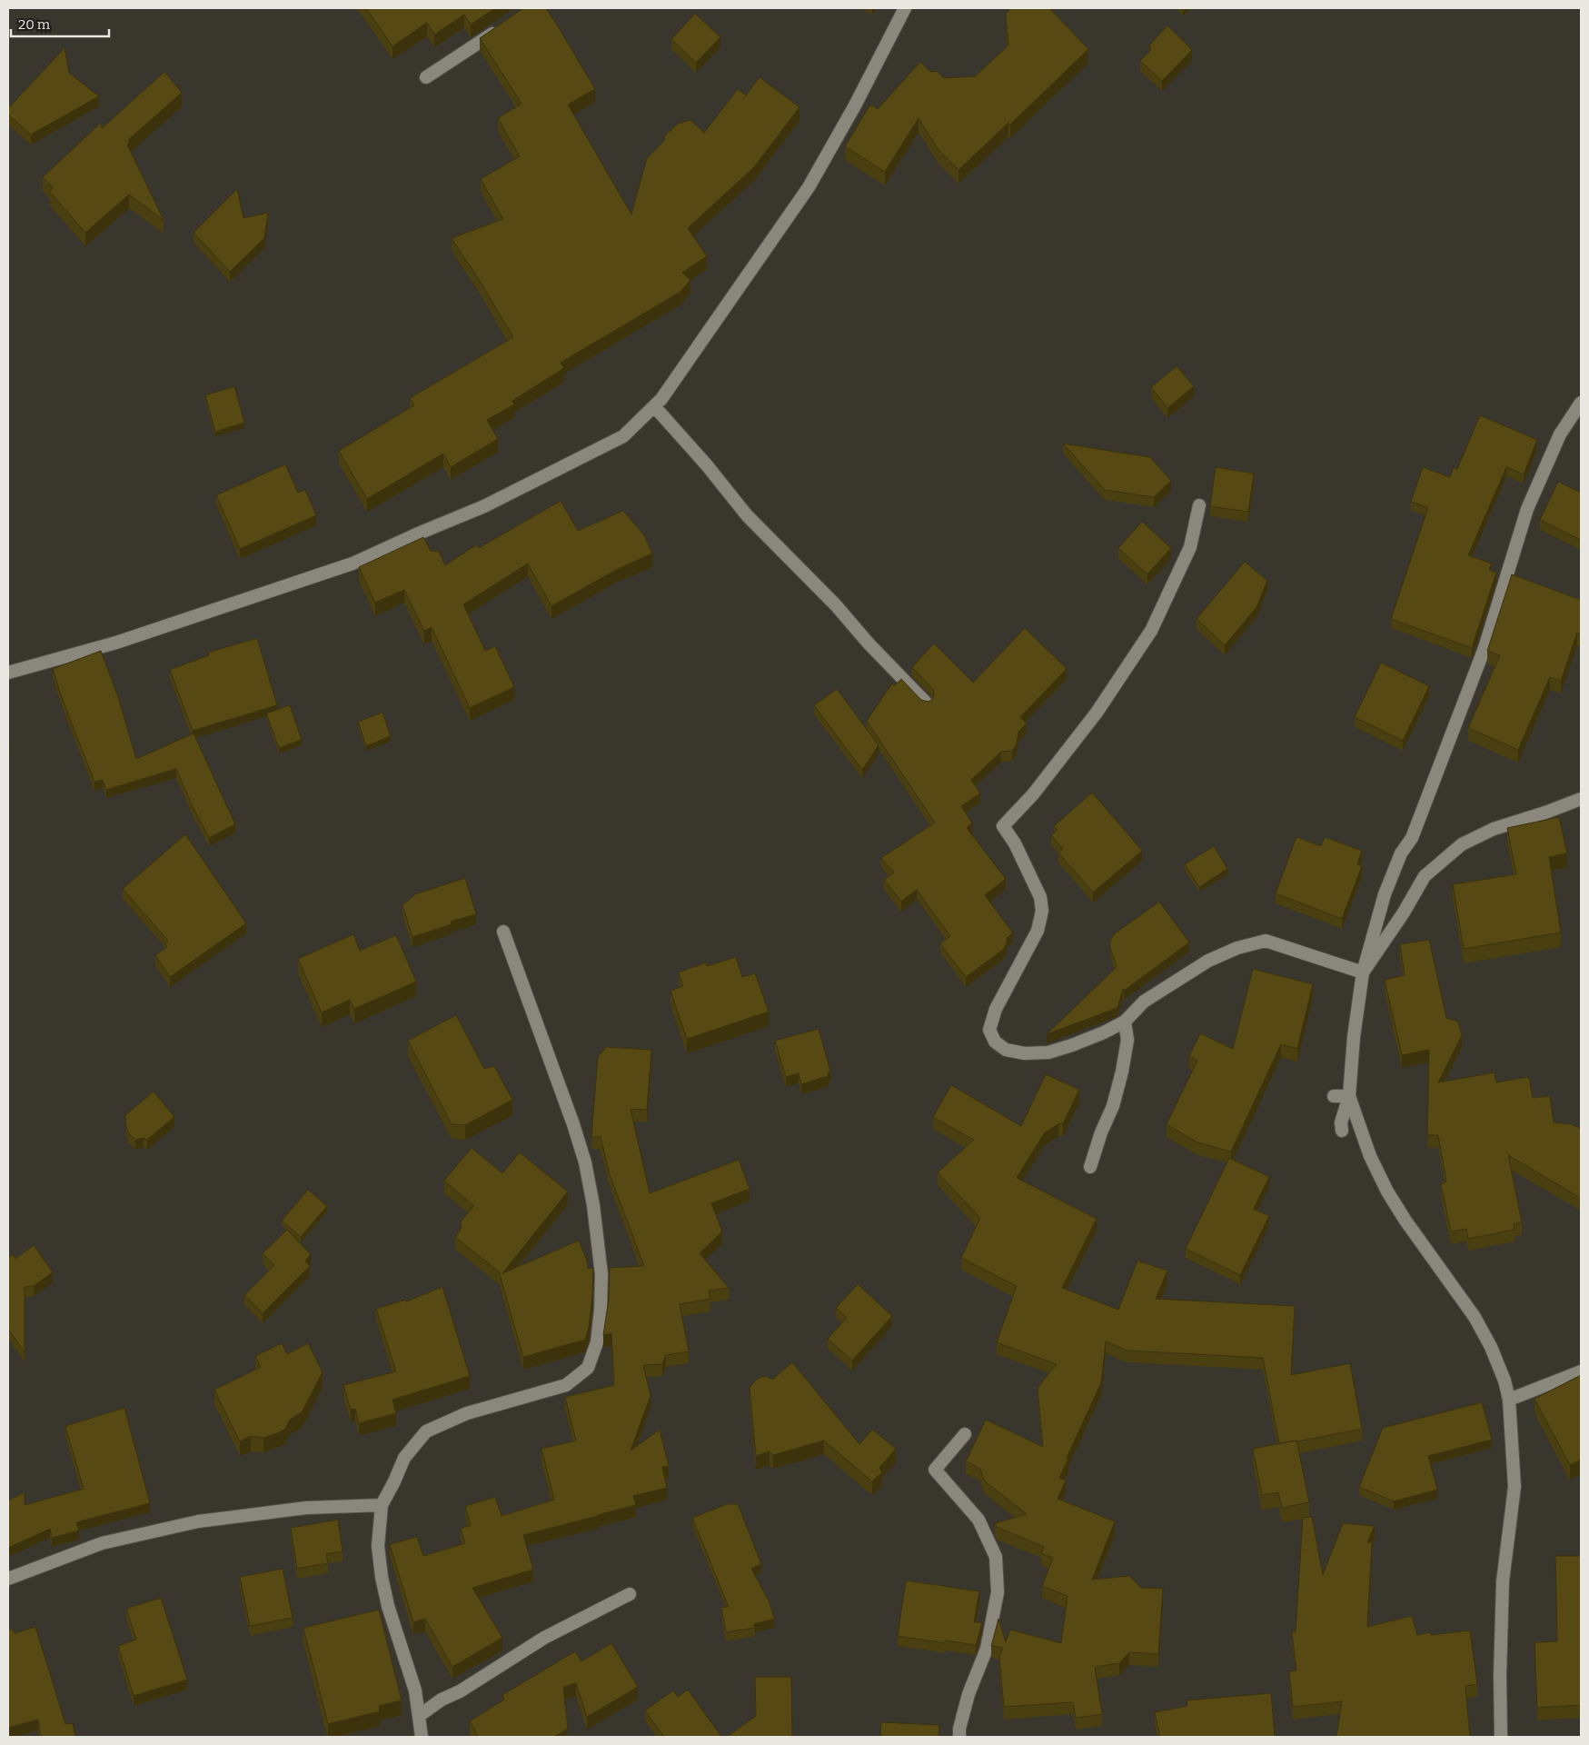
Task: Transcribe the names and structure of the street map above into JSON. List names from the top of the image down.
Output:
{
  "scale_bar": "20 m"
}
